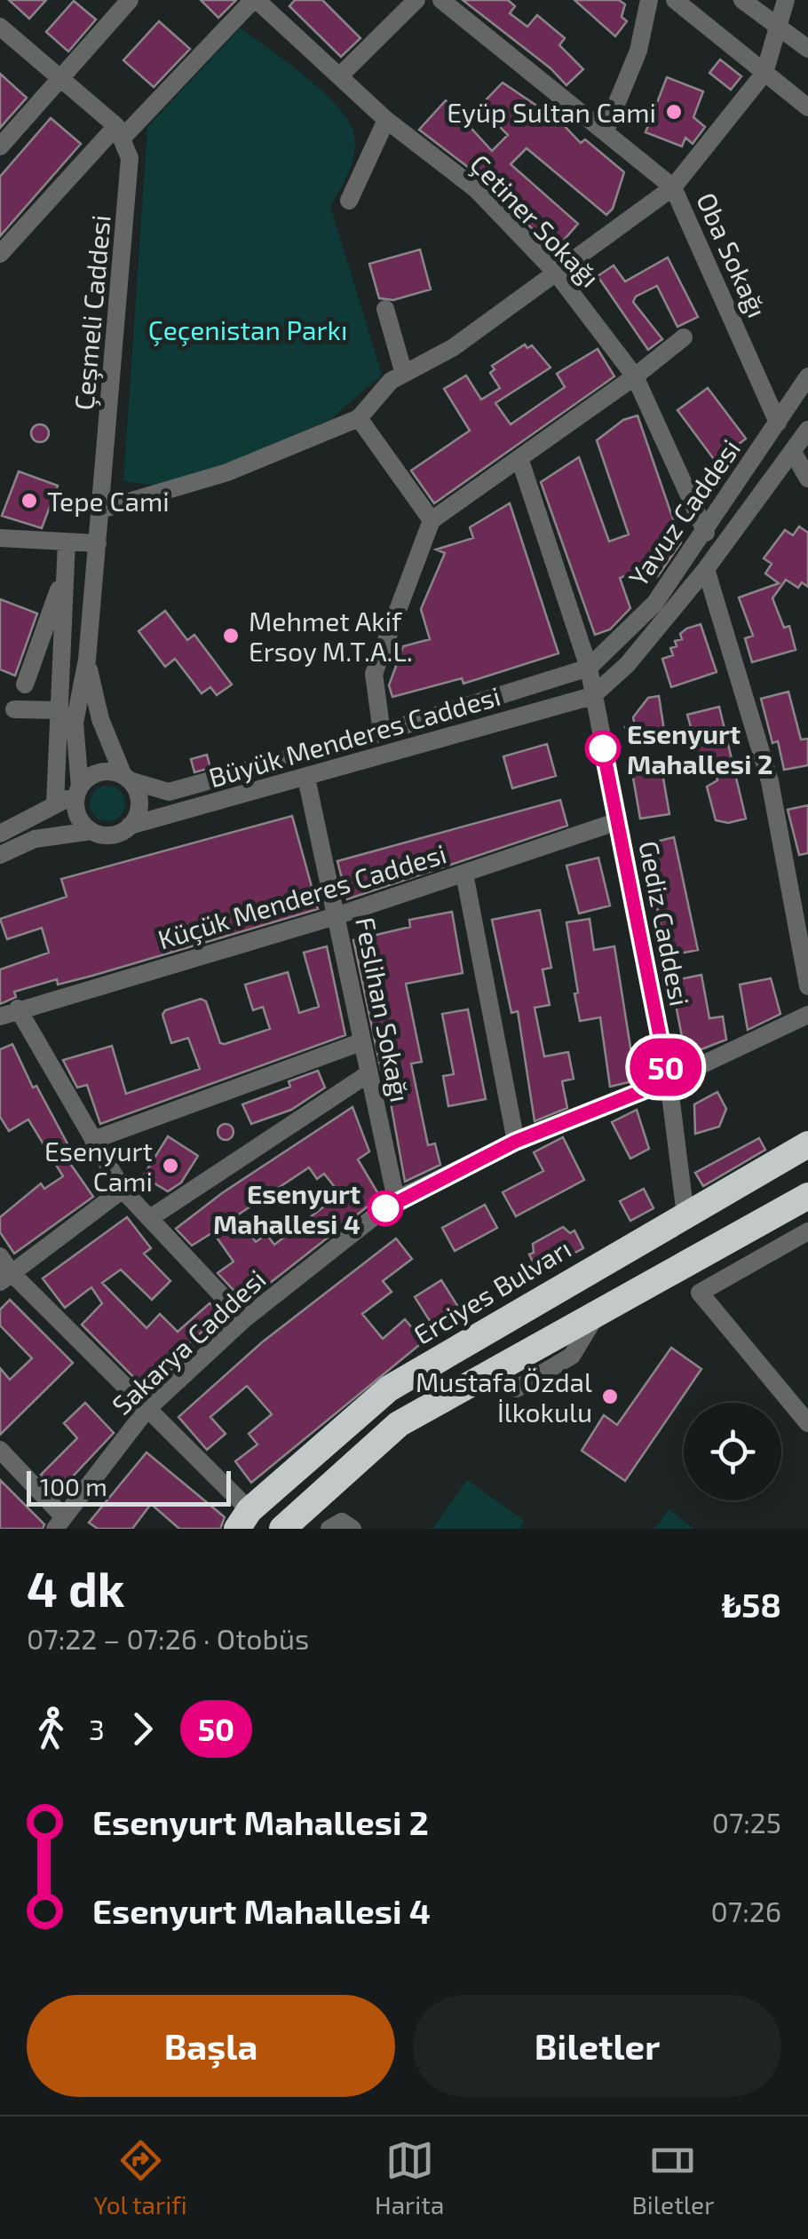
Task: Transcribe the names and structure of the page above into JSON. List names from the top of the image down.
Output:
{
  "streets": {
    "highway": ["Erciyes Bulvarı"],
    "street": [
      "Çetiner Sokağı",
      "Oba Sokağı",
      "Çeşmeli Caddesi",
      "Yavuz Caddesi",
      "Büyük Menderes Caddesi",
      "Küçük Menderes Caddesi",
      "Gediz Caddesi",
      "Feslihan Sokağı",
      "Sakarya Caddesi"
    ]
  },
  "crossings": [
    ["Çetiner Sokağı", "Yavuz Caddesi"],
    ["Oba Sokağı", "Yavuz Caddesi"],
    ["Çeşmeli Caddesi", "Büyük Menderes Caddesi"],
    ["Yavuz Caddesi", "Büyük Menderes Caddesi"],
    ["Yavuz Caddesi", "Gediz Caddesi"],
    ["Büyük Menderes Caddesi", "Gediz Caddesi"],
    ["Büyük Menderes Caddesi", "Feslihan Sokağı"],
    ["Küçük Menderes Caddesi", "Gediz Caddesi"],
    ["Küçük Menderes Caddesi", "Feslihan Sokağı"],
    ["Gediz Caddesi", "Erciyes Bulvarı"],
    ["Gediz Caddesi", "Sakarya Caddesi"],
    ["Feslihan Sokağı", "Sakarya Caddesi"]
  ],
  "parks": ["Çeçenistan Parkı"],
  "places": [
    "Eyüp Sultan Cami",
    "Tepe Cami",
    "Mehmet Akif Ersoy M.T.A.L.",
    "Esenyurt Mahallesi 2",
    "Esenyurt Cami",
    "Esenyurt Mahallesi 4",
    "Mustafa Özdal İlkokulu"
  ],
  "lines": ["bus line 50"],
  "scale_bar": "100 m",
  "page": {
    "on_map": "50",
    "scale": "100 m",
    "heading": ["4 dk", "07:22 – 07:26 · Otobüs", "₺58"],
    "legs": ["3", "50"],
    "list": [
      {
        "name": "Esenyurt Mahallesi 2",
        "value": "07:25"
      },
      {
        "name": "Esenyurt Mahallesi 4",
        "value": "07:26"
      }
    ],
    "buttons": ["Başla", "Biletler"],
    "tabs": ["Yol tarifi", "Harita", "Biletler"]
  }
}
